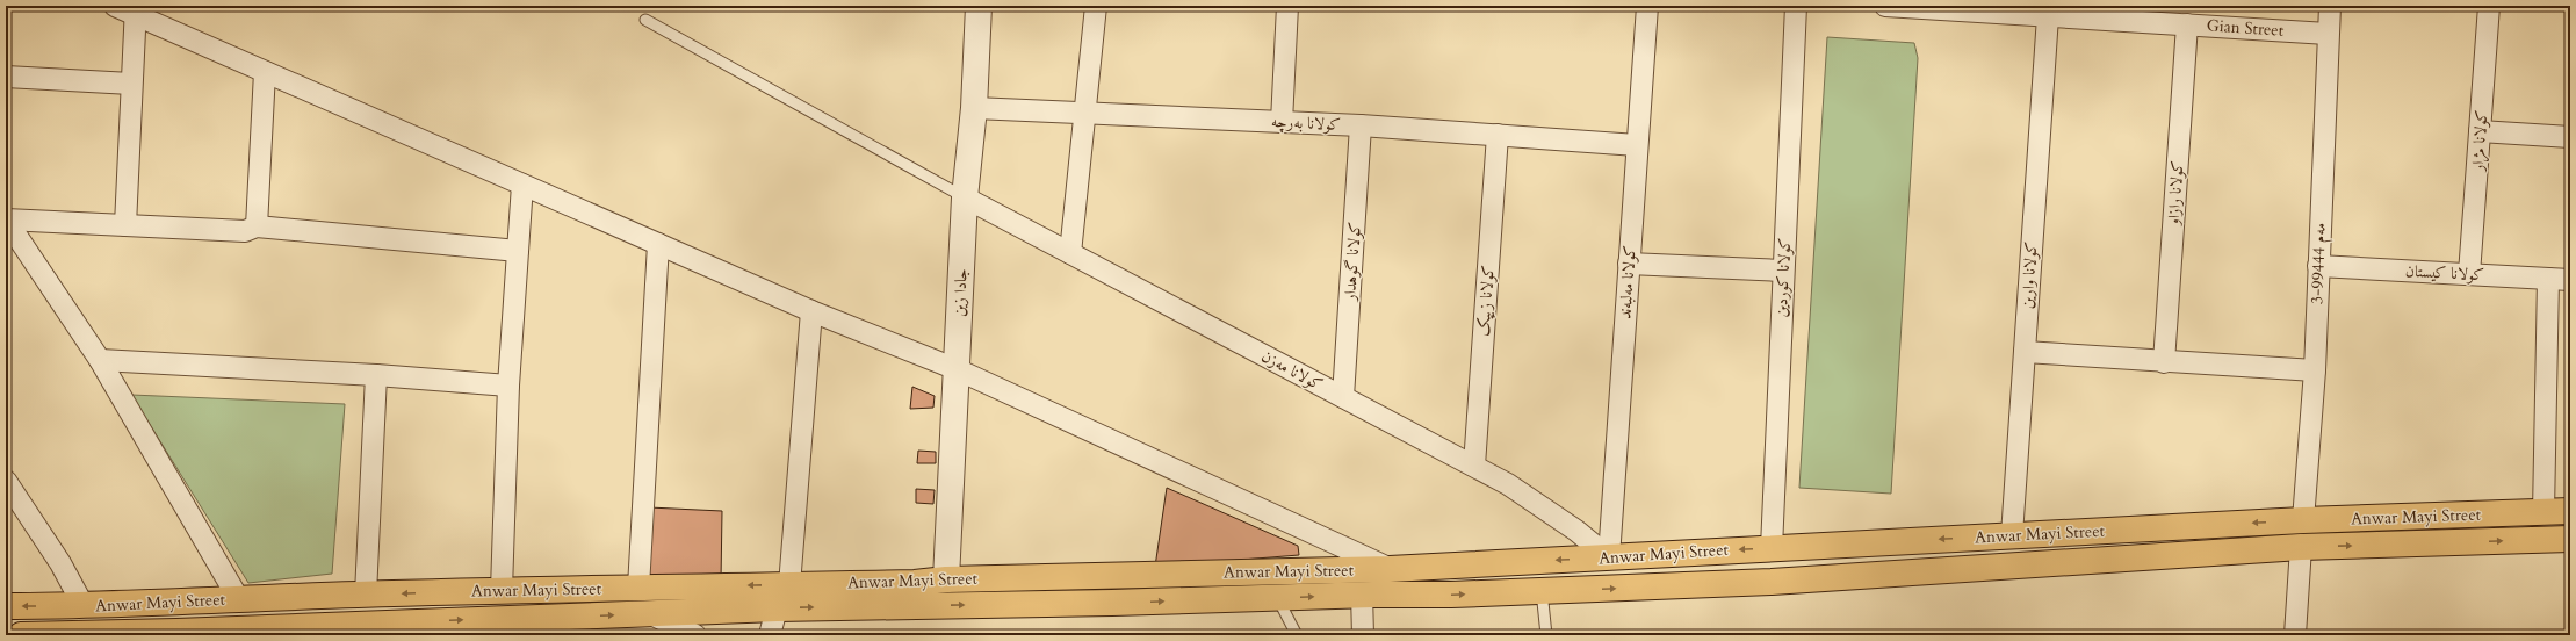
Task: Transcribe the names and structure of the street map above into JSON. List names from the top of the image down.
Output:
{
  "streets": {
    "main road": ["Anwar Mayi Street"],
    "street": [
      "Gian Street",
      "کولانا بەرچە",
      "کولانا مژار",
      "کولانا رازاو",
      "کولانا گوهدار",
      "مەم 99444-3",
      "کولانا کیستان",
      "کولانا وارین",
      "کولانا کوردین",
      "کولانا مەلبەند",
      "جادا زین",
      "کولانا زیپک",
      "کولانا مەزن"
    ]
  },
  "crossings": [
    ["Gian Street", "کولانا رازاو"],
    ["Gian Street", "مەم 99444-3"],
    ["Gian Street", "کولانا وارین"],
    ["کولانا بەرچە", "کولانا گوهدار"],
    ["کولانا بەرچە", "کولانا مەلبەند"],
    ["کولانا بەرچە", "جادا زین"],
    ["کولانا بەرچە", "کولانا زیپک"],
    ["کولانا مژار", "کولانا کیستان"],
    ["کولانا گوهدار", "کولانا مەزن"],
    ["مەم 99444-3", "کولانا کیستان"],
    ["مەم 99444-3", "Anwar Mayi Street"],
    ["کولانا وارین", "Anwar Mayi Street"],
    ["کولانا کوردین", "Anwar Mayi Street"],
    ["کولانا مەلبەند", "کولانا مەزن"],
    ["کولانا مەلبەند", "Anwar Mayi Street"],
    ["جادا زین", "کولانا مەزن"],
    ["جادا زین", "Anwar Mayi Street"],
    ["کولانا زیپک", "کولانا مەزن"],
    ["کولانا مەزن", "Anwar Mayi Street"]
  ]
}
